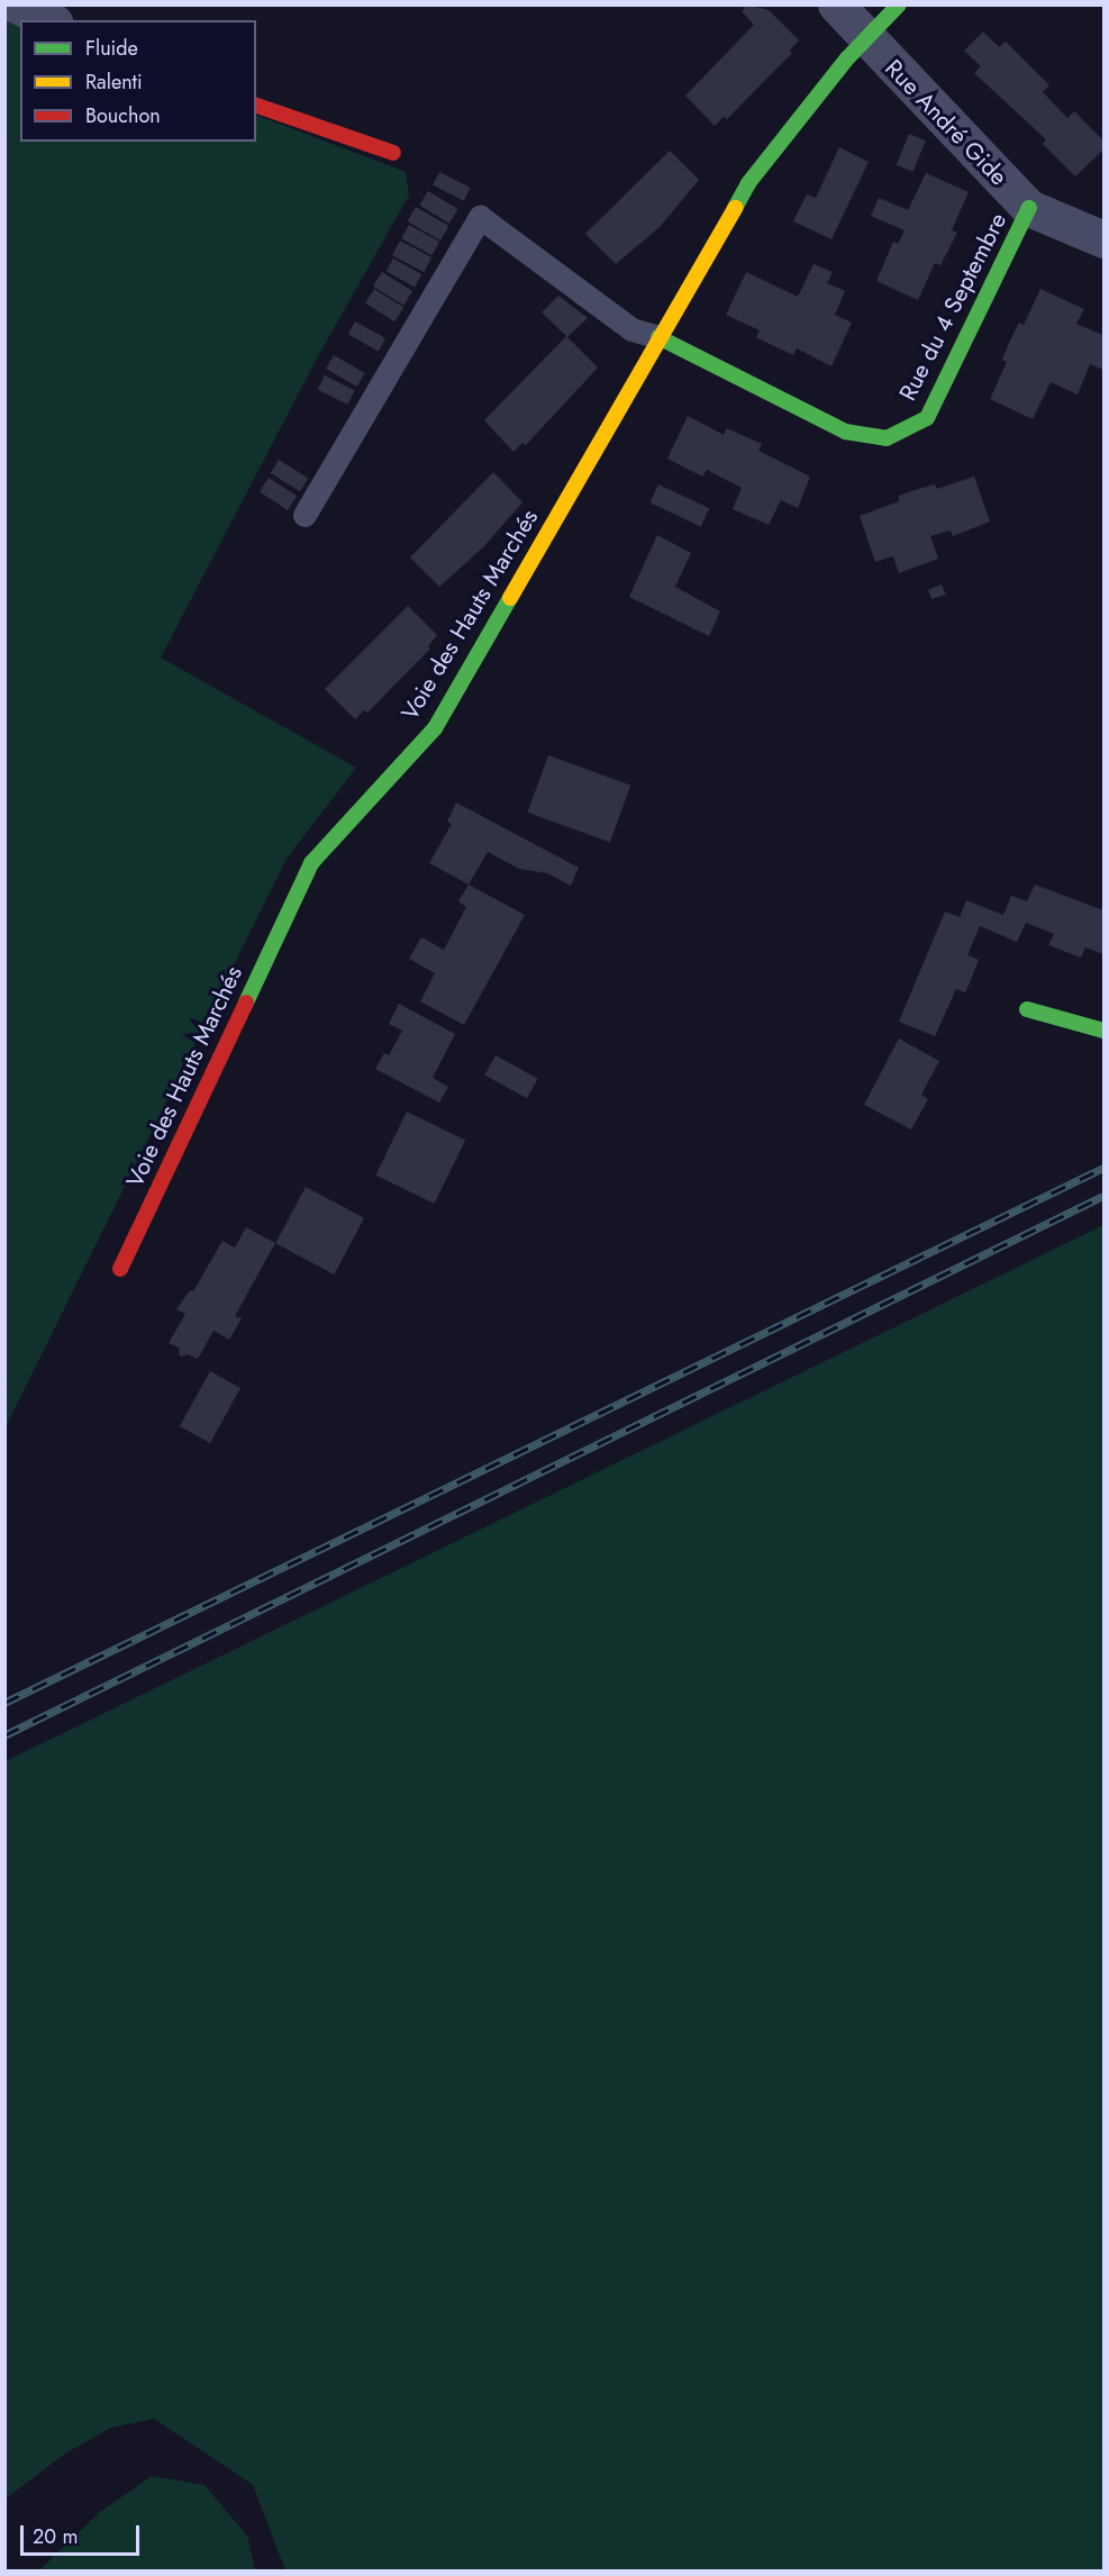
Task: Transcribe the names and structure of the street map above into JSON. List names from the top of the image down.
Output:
{
  "streets": {
    "street": ["Rue André Gide", "Rue du 4 Septembre", "Voie des Hauts Marchés"]
  },
  "crossings": [
    ["Rue André Gide", "Rue du 4 Septembre"],
    ["Rue André Gide", "Voie des Hauts Marchés"],
    ["Rue du 4 Septembre", "Voie des Hauts Marchés"]
  ],
  "legend": ["Fluide", "Ralenti", "Bouchon"],
  "scale_bar": "20 m"
}
